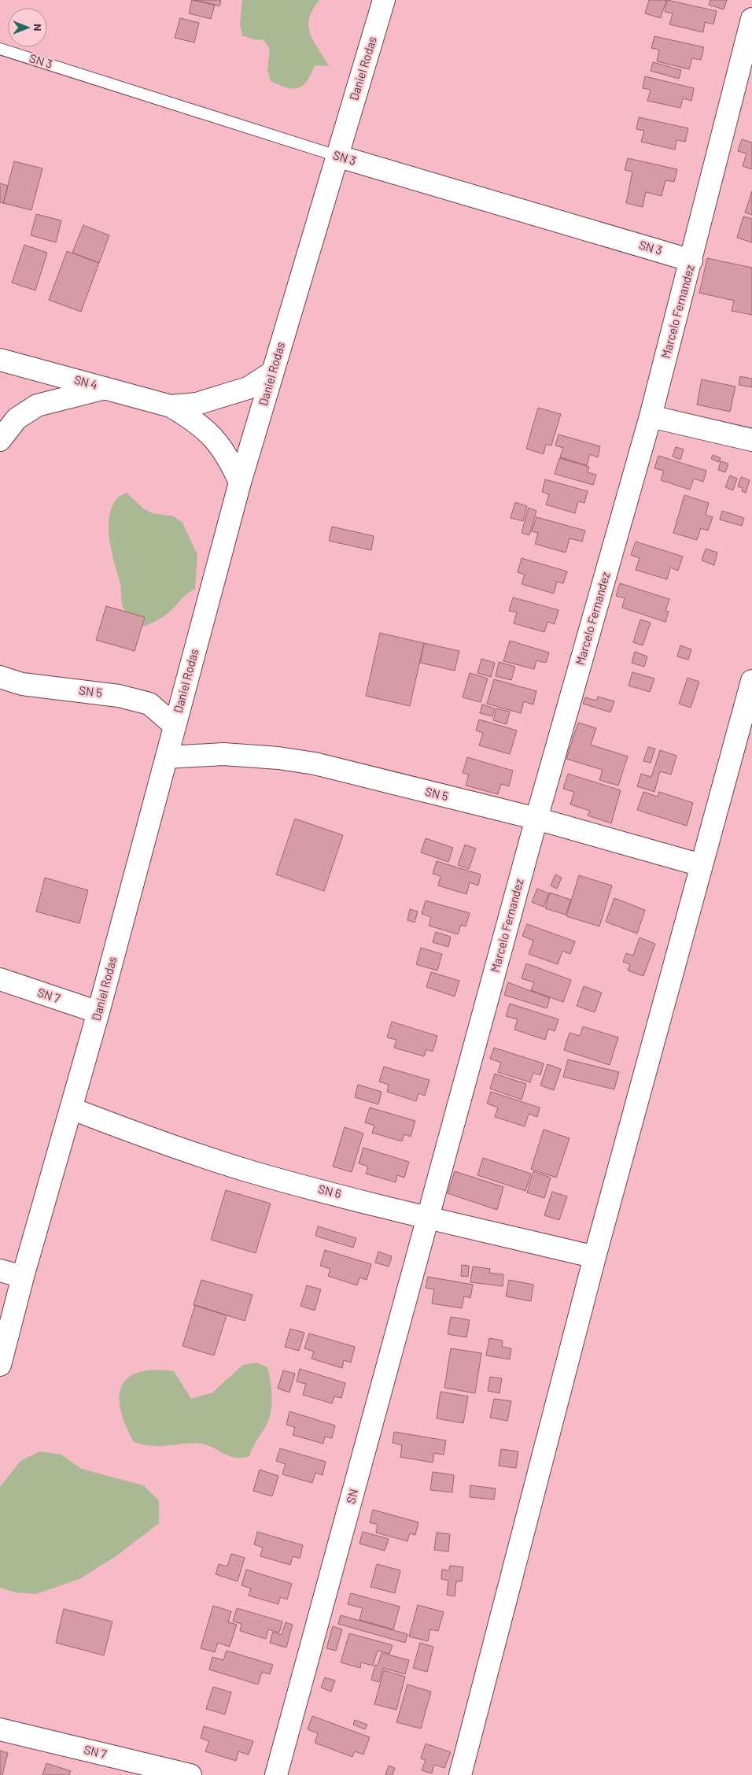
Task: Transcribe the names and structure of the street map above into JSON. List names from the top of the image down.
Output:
{
  "streets": {
    "street": [
      "SN 3",
      "Daniel Rodas",
      "Marcelo Fernandez",
      "SN 4",
      "SN 5",
      "SN 7",
      "SN 6",
      "SN"
    ]
  },
  "crossings": [
    ["SN 3", "Daniel Rodas"],
    ["SN 3", "Marcelo Fernandez"],
    ["Daniel Rodas", "SN 4"],
    ["Daniel Rodas", "SN 5"],
    ["Daniel Rodas", "SN 7"],
    ["Daniel Rodas", "SN 6"],
    ["Marcelo Fernandez", "SN 5"],
    ["Marcelo Fernandez", "SN 6"],
    ["Marcelo Fernandez", "SN"],
    ["SN 6", "SN"]
  ],
  "north": "right"
}
